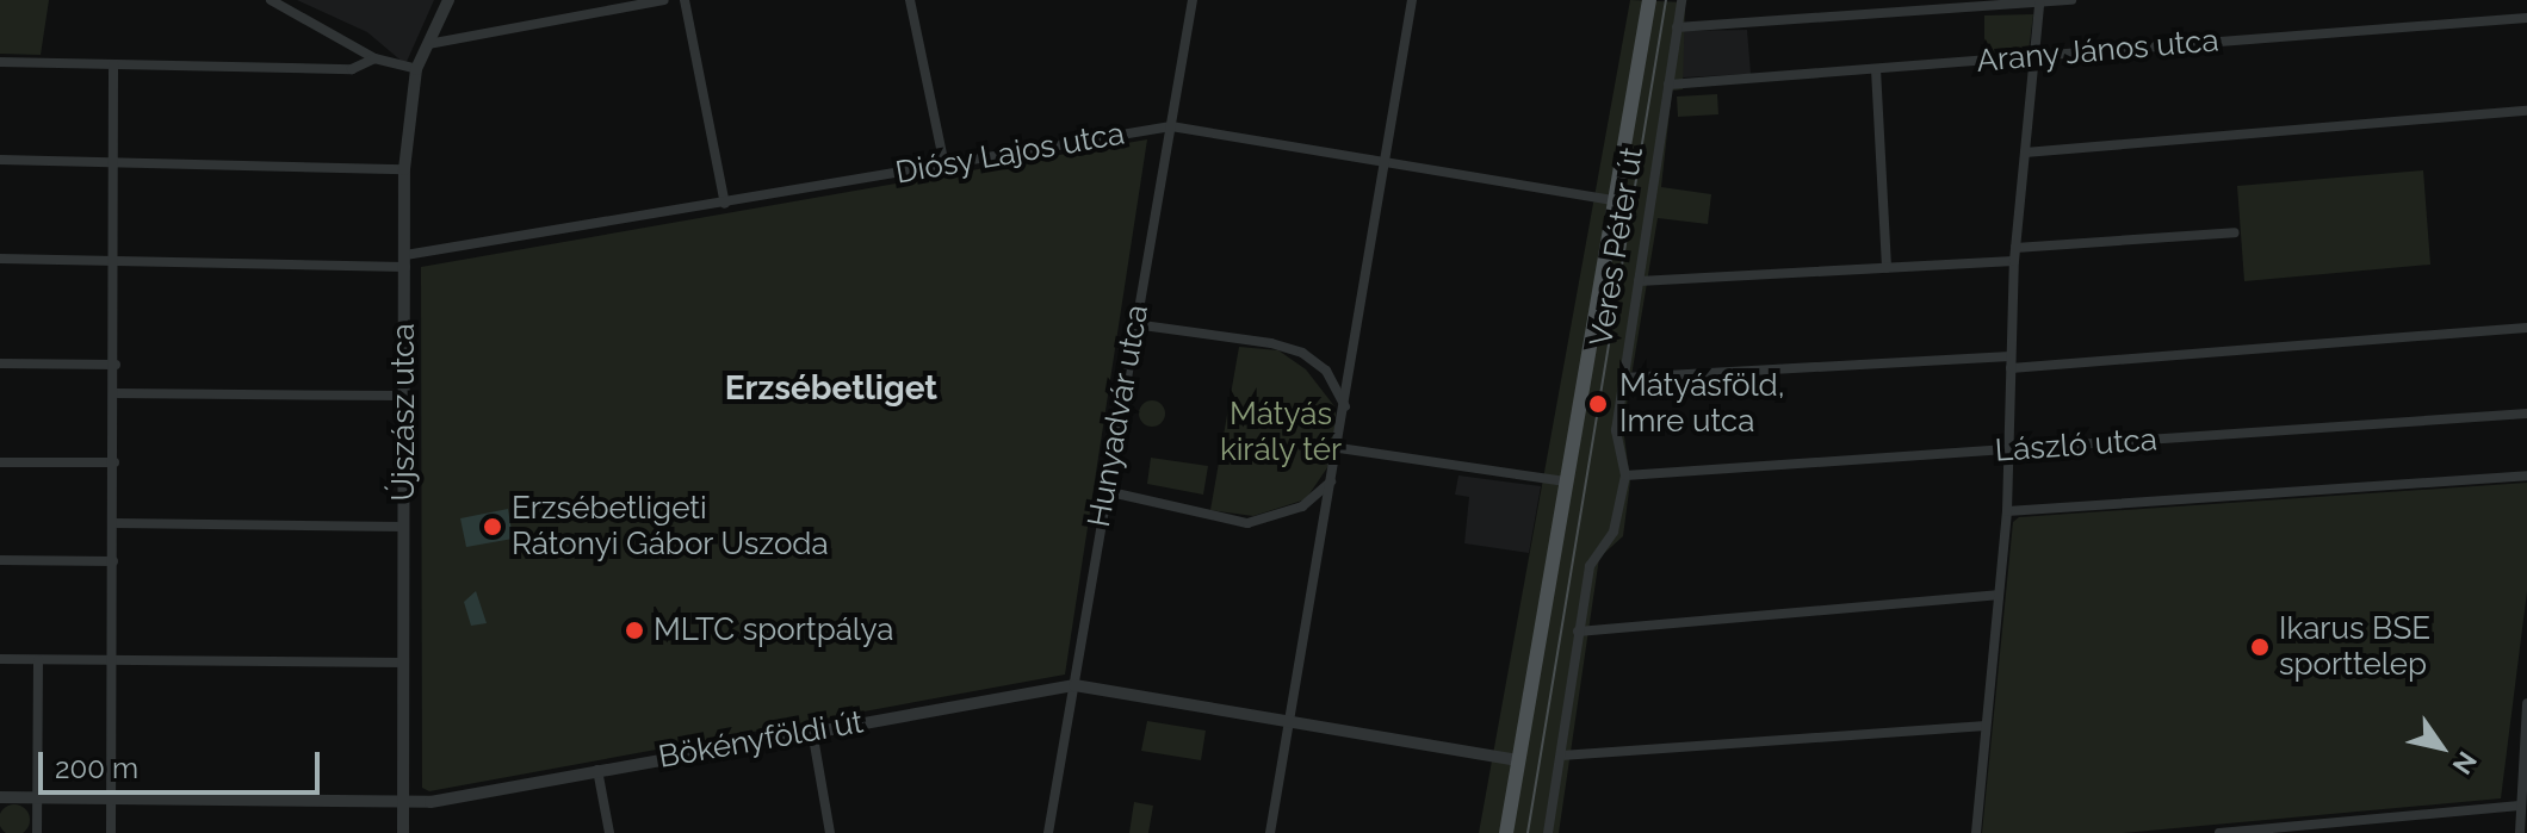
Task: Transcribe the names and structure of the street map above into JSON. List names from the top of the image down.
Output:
{
  "streets": {
    "main road": ["Veres Péter út"],
    "street": [
      "Arany János utca",
      "Diósy Lajos utca",
      "Újszász utca",
      "Hunyadvár utca",
      "László utca",
      "Bökényföldi út"
    ]
  },
  "crossings": [
    ["Arany János utca", "Veres Péter út"],
    ["Diósy Lajos utca", "Veres Péter út"],
    ["Diósy Lajos utca", "Újszász utca"],
    ["Diósy Lajos utca", "Hunyadvár utca"],
    ["Veres Péter út", "László utca"],
    ["Veres Péter út", "Bökényföldi út"],
    ["Újszász utca", "Bökényföldi út"],
    ["Hunyadvár utca", "Bökényföldi út"]
  ],
  "districts": ["Erzsébetliget"],
  "parks": ["Mátyás király tér"],
  "places": [
    "Mátyásföld, Imre utca",
    "Erzsébetligeti Rátonyi Gábor Uszoda",
    "MLTC sportpálya",
    "Ikarus BSE sporttelep"
  ],
  "scale_bar": "200 m",
  "north": "bottom right"
}
